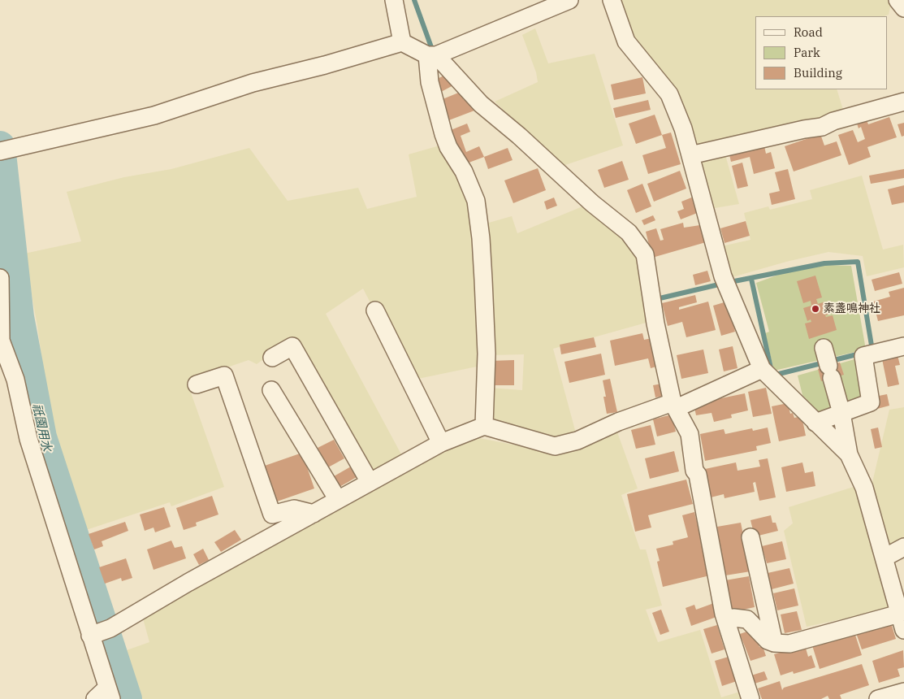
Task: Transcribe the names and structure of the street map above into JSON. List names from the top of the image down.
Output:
{
  "water": ["祇園用水"],
  "places": ["素盞鳴神社"],
  "legend": ["Road", "Park", "Building"]
}
